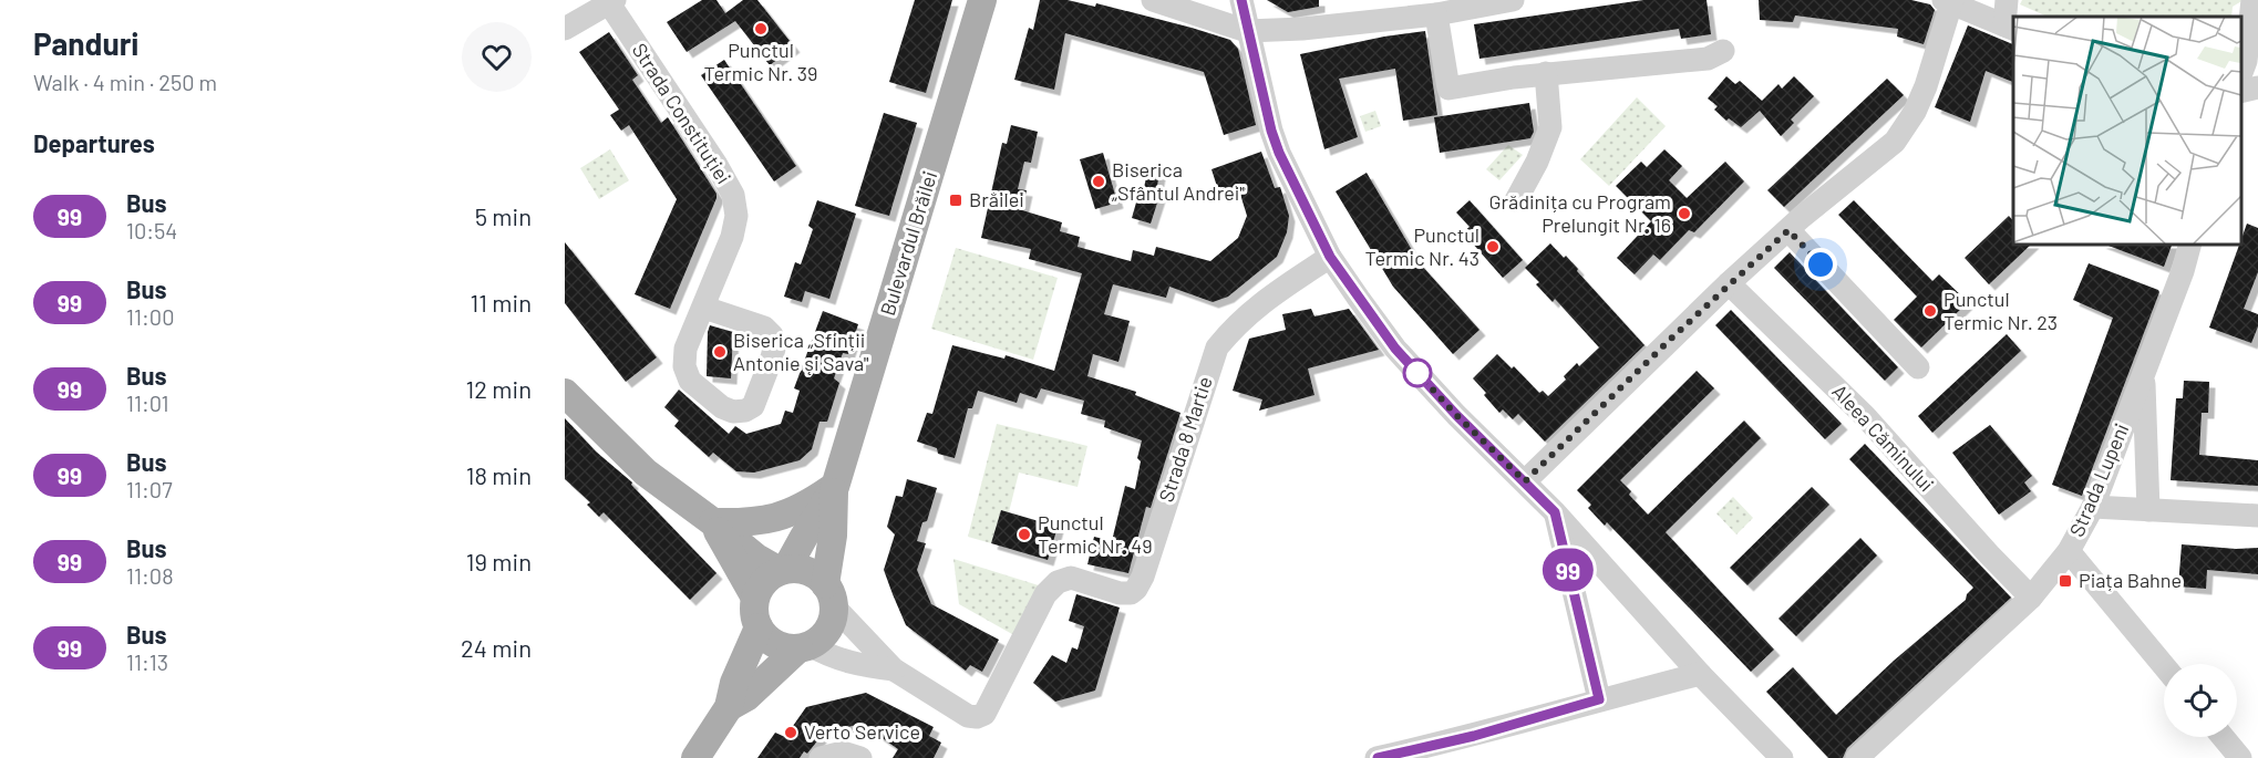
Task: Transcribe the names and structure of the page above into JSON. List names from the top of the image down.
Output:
{
  "streets": {
    "main road": ["Bulevardul Brăilei"],
    "street": [
      "Strada Constituției",
      "Aleea Căminului",
      "Strada 8 Martie",
      "Strada Lupeni"
    ]
  },
  "crossings": [
    ["Aleea Căminului", "Strada Lupeni"]
  ],
  "places": {
    "other": [
      "Punctul Termic Nr. 39",
      "Biserica „Sfântul Andrei\"",
      "Grădinița cu Program Prelungit Nr. 16",
      "Punctul Termic Nr. 43",
      "Punctul Termic Nr. 23",
      "Biserica „Sfinții Antonie și Sava\"",
      "Punctul Termic Nr. 49",
      "Verto Service"
    ],
    "transit": ["Brăilei", "Piața Bahne"]
  },
  "lines": ["bus line 99"],
  "page": {
    "heading": [
      ["Panduri", "Walk · 4 min · 250 m"],
      "Departures"
    ],
    "on_map": "99",
    "list": [
      {
        "mark": "99",
        "name": "Bus",
        "note": "10:54",
        "value": "5 min"
      },
      {
        "mark": "99",
        "name": "Bus",
        "note": "11:00",
        "value": "11 min"
      },
      {
        "mark": "99",
        "name": "Bus",
        "note": "11:01",
        "value": "12 min"
      },
      {
        "mark": "99",
        "name": "Bus",
        "note": "11:07",
        "value": "18 min"
      },
      {
        "mark": "99",
        "name": "Bus",
        "note": "11:08",
        "value": "19 min"
      },
      {
        "mark": "99",
        "name": "Bus",
        "note": "11:13",
        "value": "24 min"
      }
    ]
  }
}
